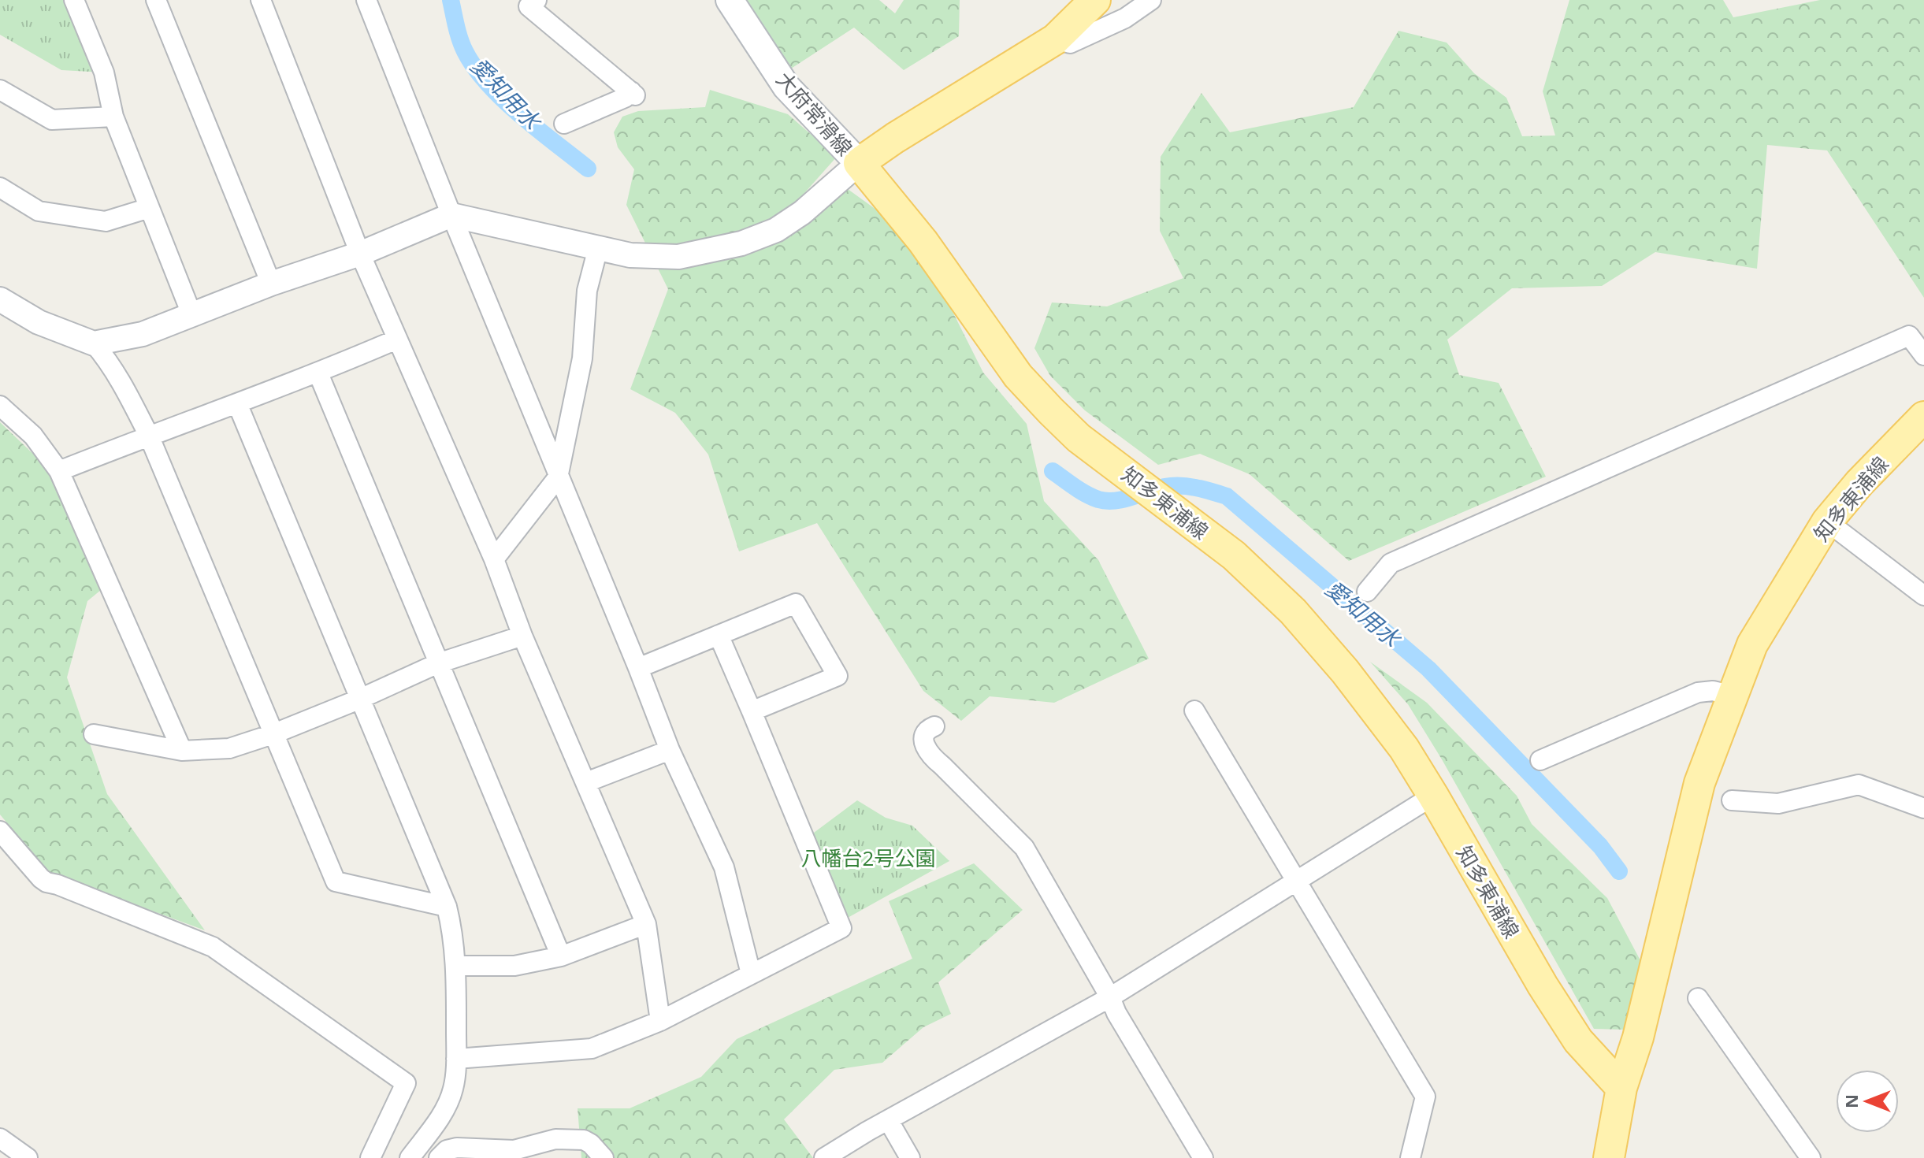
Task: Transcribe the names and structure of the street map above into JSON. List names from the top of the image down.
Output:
{
  "streets": {
    "main road": ["大府常滑線", "知多東浦線"]
  },
  "crossings": [
    ["大府常滑線", "知多東浦線"]
  ],
  "water": ["愛知用水"],
  "parks": ["八幡台2号公園"],
  "north": "left"
}
